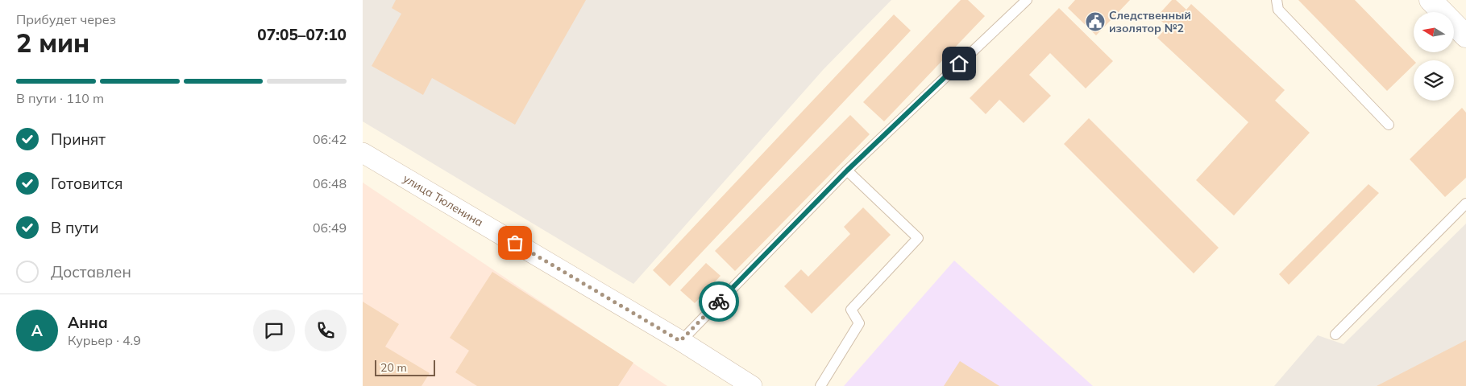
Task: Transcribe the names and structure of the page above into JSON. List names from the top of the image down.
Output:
{
  "streets": {
    "street": ["улица Тюленина"]
  },
  "places": {
    "public building": ["Следственный изолятор №2"]
  },
  "scale_bar": "20 m",
  "north": "left",
  "page": {
    "heading": ["2 мин", "Прибудет через", "07:05–07:10"],
    "panel": ["Анна", "Курьер · 4.9"],
    "bar": "В пути · 110 m",
    "list": [
      ["Принят", "06:42"],
      ["Готовится", "06:48"],
      ["В пути", "06:49"],
      "Доставлен"
    ],
    "round": "А",
    "scale": "20 m"
  }
}
